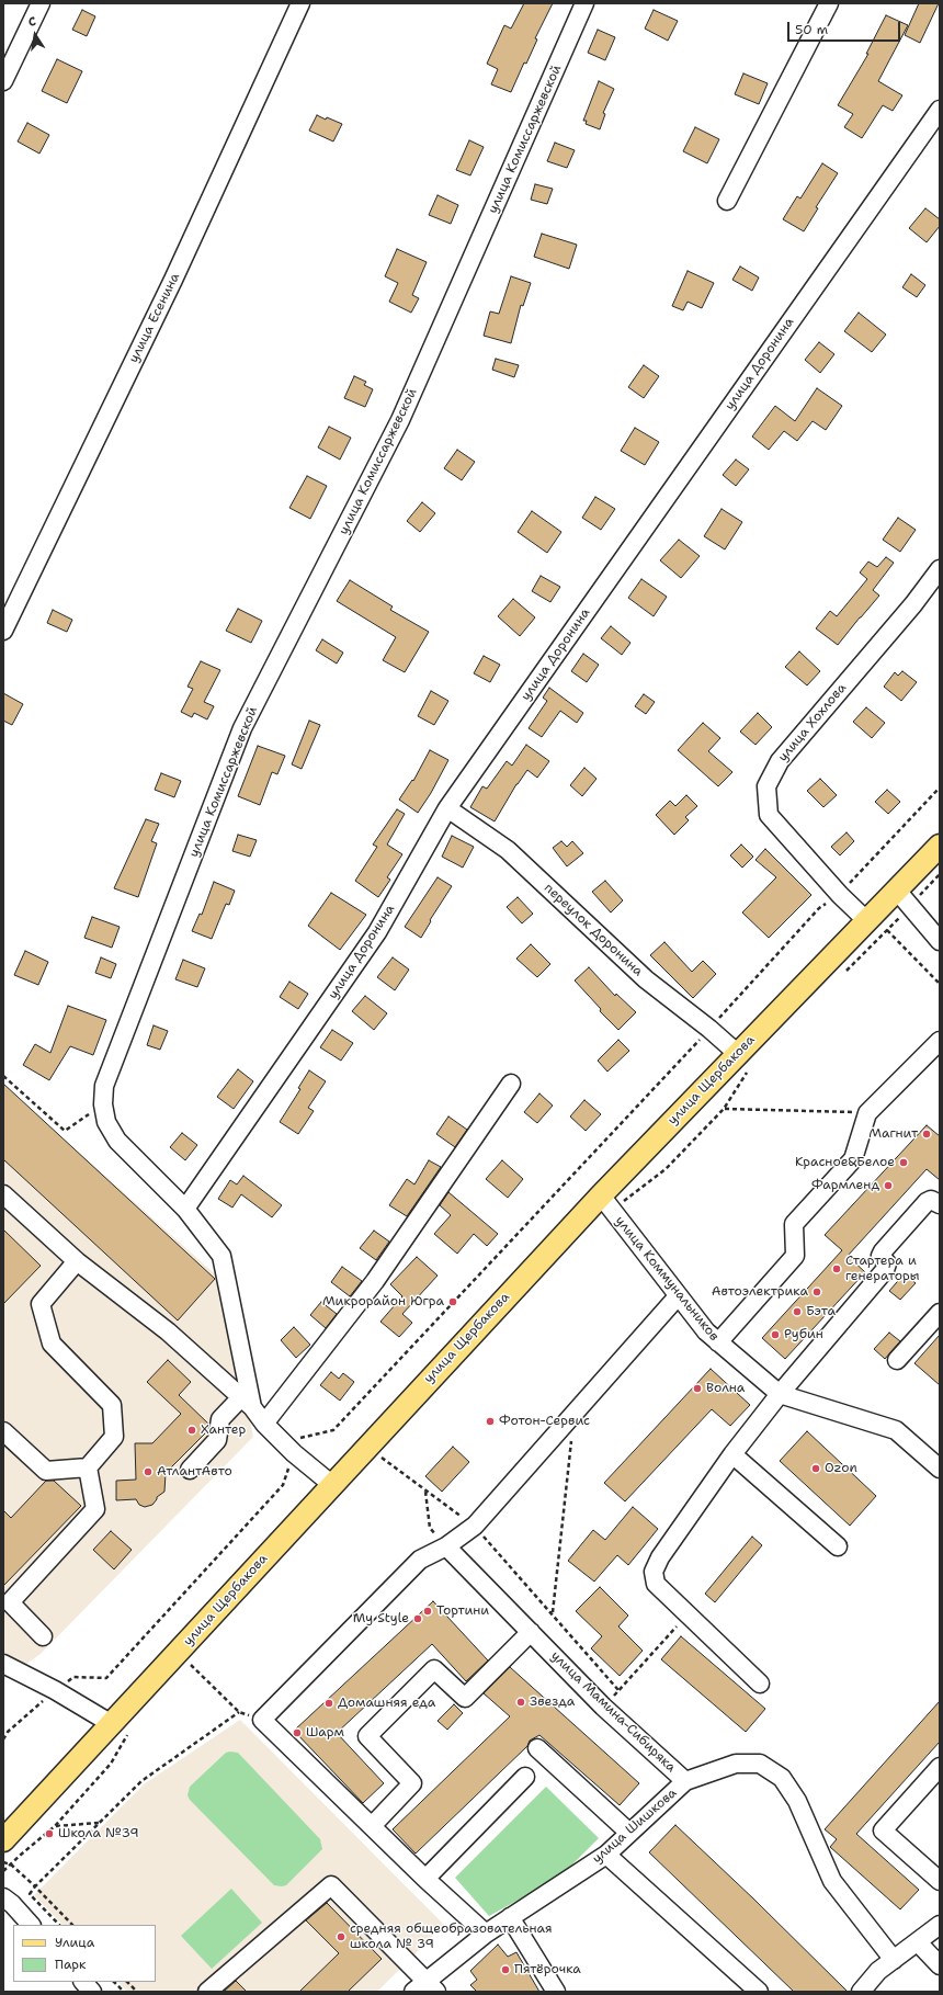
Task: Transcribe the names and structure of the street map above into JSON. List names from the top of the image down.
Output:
{
  "streets": {
    "main road": ["улица Щербакова"],
    "street": [
      "улица Комиссаржевской",
      "улица Есенина",
      "улица Доронина",
      "улица Хохлова",
      "переулок Доронина",
      "улица Коммунальников",
      "улица Мамина-Сибиряка",
      "улица Шишкова"
    ]
  },
  "crossings": [
    ["улица Комиссаржевской", "улица Доронина"],
    ["улица Комиссаржевской", "улица Щербакова"],
    ["улица Доронина", "переулок Доронина"],
    ["улица Хохлова", "улица Щербакова"],
    ["переулок Доронина", "улица Щербакова"],
    ["улица Щербакова", "улица Коммунальников"],
    ["улица Мамина-Сибиряка", "улица Шишкова"]
  ],
  "places": [
    "Магнит",
    "Красное&Белое",
    "Фармленд",
    "Стартера и генераторы",
    "Автоэлектрика",
    "Микрорайон Югра",
    "Бэта",
    "Рубин",
    "Волна",
    "Фотон-Сервис",
    "Хантер",
    "Ozon",
    "АтлантАвто",
    "Тортини",
    "My Style",
    "Звезда",
    "Домашняя еда",
    "Шарм",
    "Школа №39",
    "средняя общеобразовательная школа № 39",
    "Пятёрочка"
  ],
  "legend": ["Улица", "Парк"],
  "scale_bar": "50 m",
  "north": "top"
}
